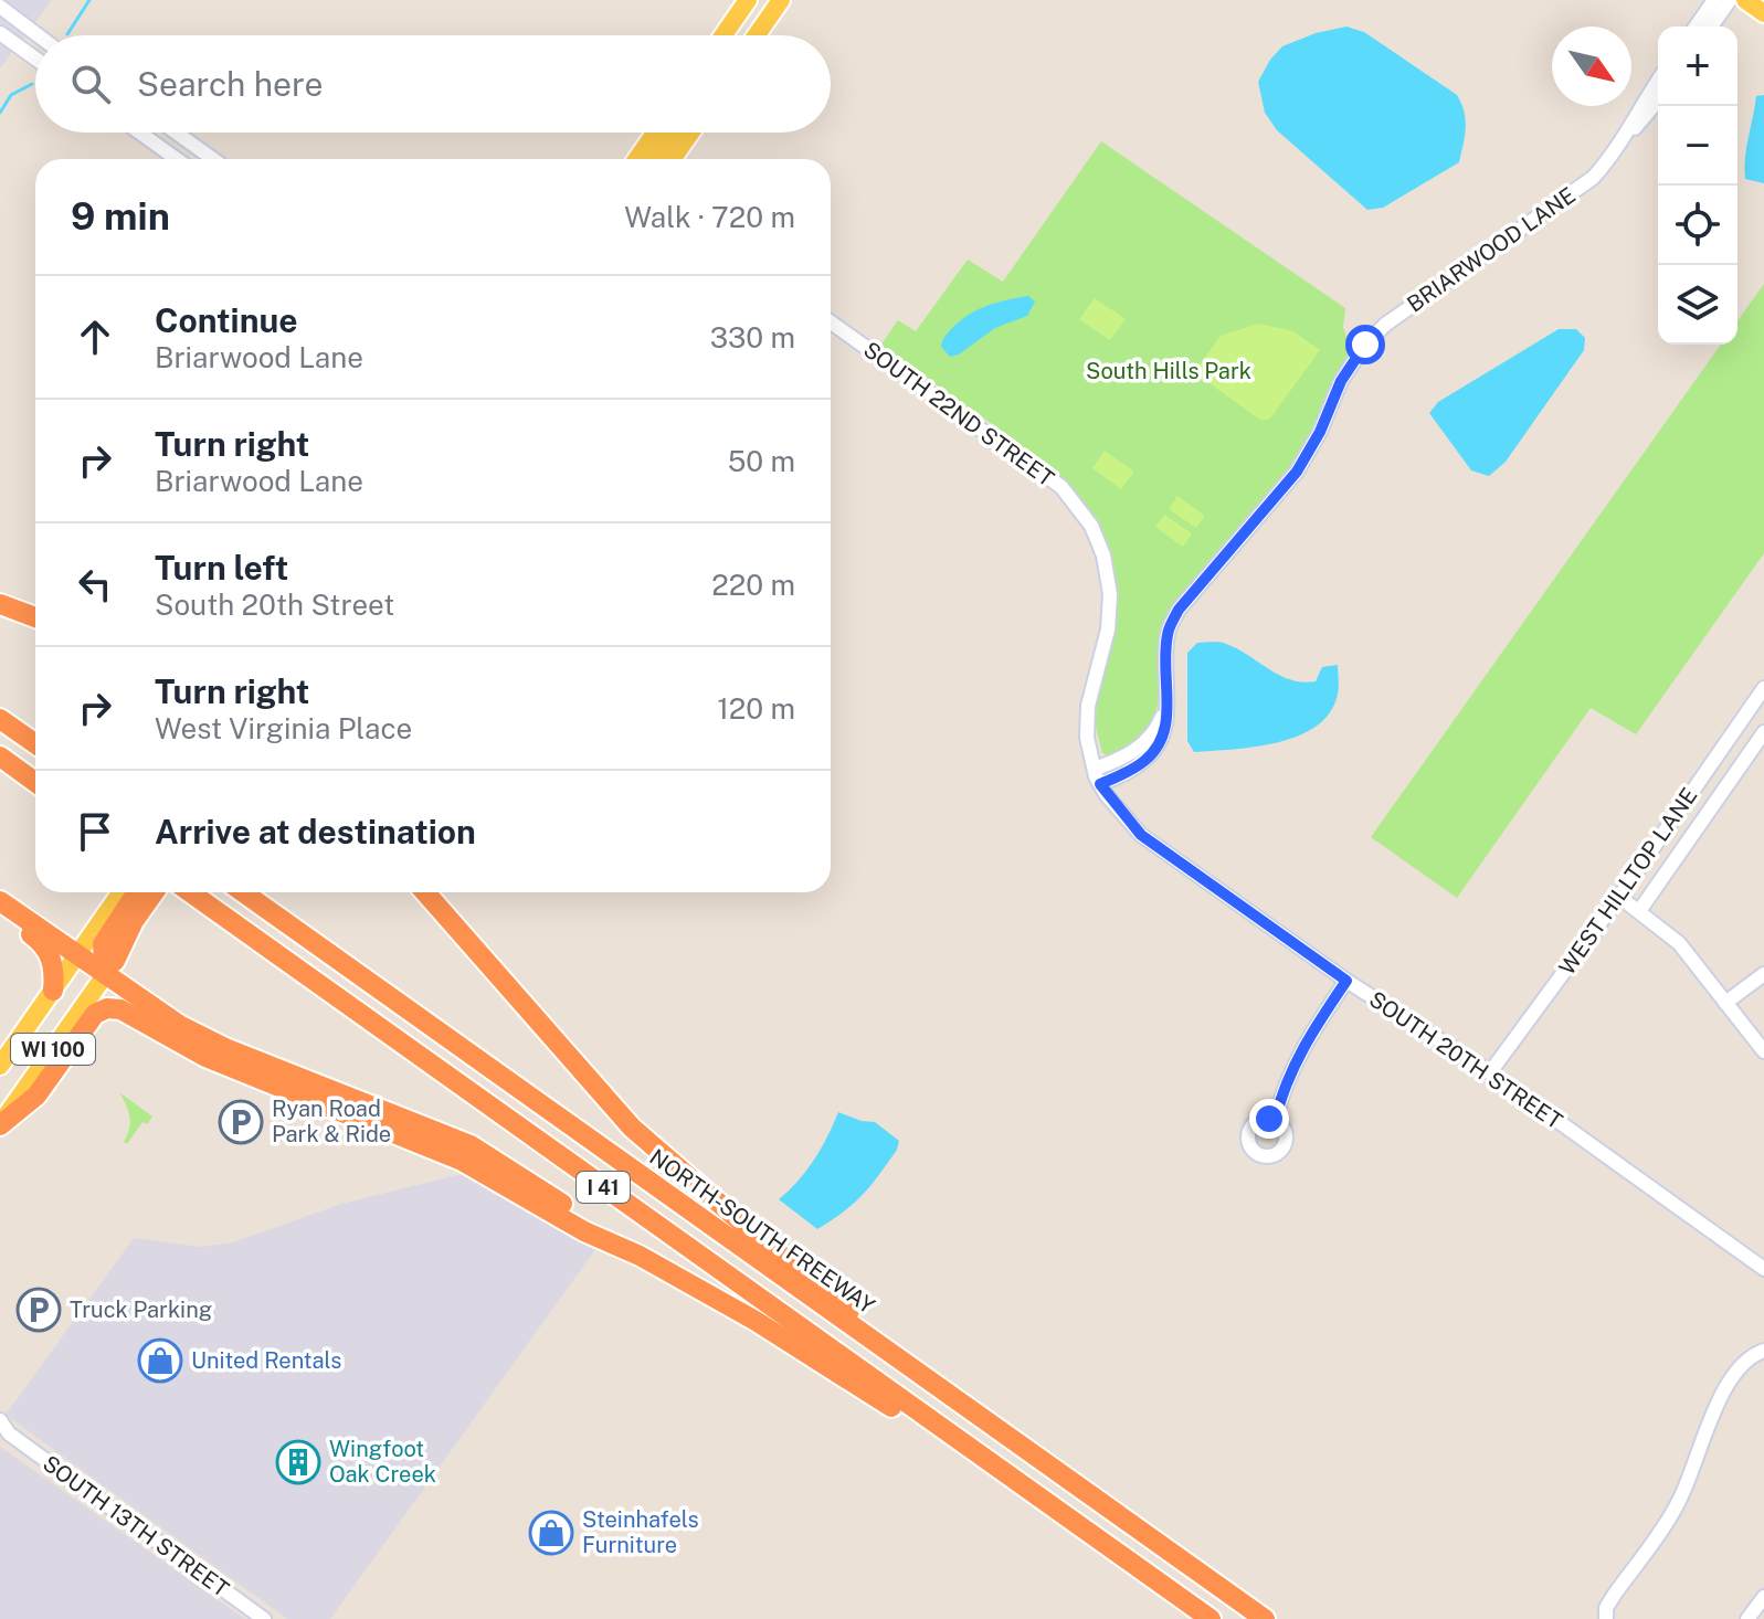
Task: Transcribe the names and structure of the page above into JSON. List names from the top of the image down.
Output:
{
  "streets": {
    "highway": ["I 41", "NORTH-SOUTH FREEWAY"],
    "main road": ["WI 100"],
    "street": [
      "BRIARWOOD LANE",
      "SOUTH 22ND STREET",
      "WEST HILLTOP LANE",
      "SOUTH 20TH STREET",
      "SOUTH 13TH STREET"
    ]
  },
  "crossings": [
    ["BRIARWOOD LANE", "SOUTH 22ND STREET"],
    ["BRIARWOOD LANE", "SOUTH 20TH STREET"],
    ["SOUTH 22ND STREET", "SOUTH 20TH STREET"],
    ["WEST HILLTOP LANE", "SOUTH 20TH STREET"]
  ],
  "parks": ["South Hills Park"],
  "places": {
    "parking": ["Ryan Road Park & Ride", "Truck Parking"],
    "shop": ["United Rentals", "Steinhafels Furniture"],
    "building": ["Wingfoot Oak Creek"]
  },
  "north": "bottom right",
  "page": {
    "map_buttons": ["+", "−"],
    "search": "Search here",
    "heading": ["9 min", "Walk · 720 m"],
    "list": [
      ["Continue", "Briarwood Lane", "330 m"],
      ["Turn right", "Briarwood Lane", "50 m"],
      ["Turn left", "South 20th Street", "220 m"],
      ["Turn right", "West Virginia Place", "120 m"],
      "Arrive at destination"
    ]
  }
}
